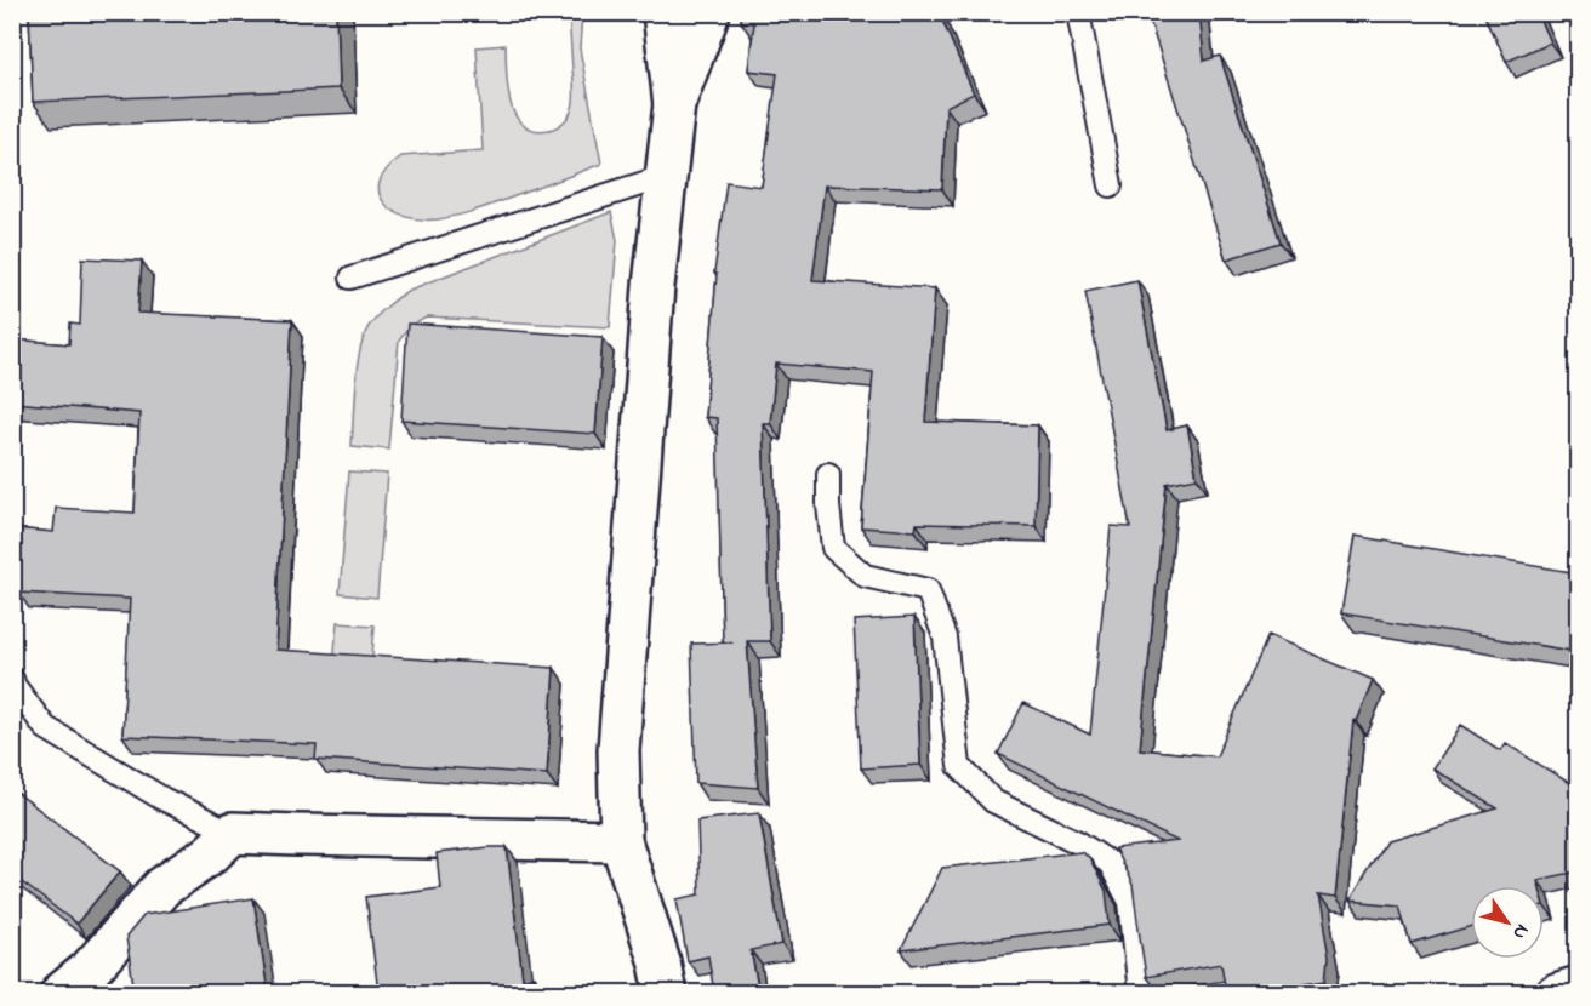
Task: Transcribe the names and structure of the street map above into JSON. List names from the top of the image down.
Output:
{
  "north": "bottom right"
}
